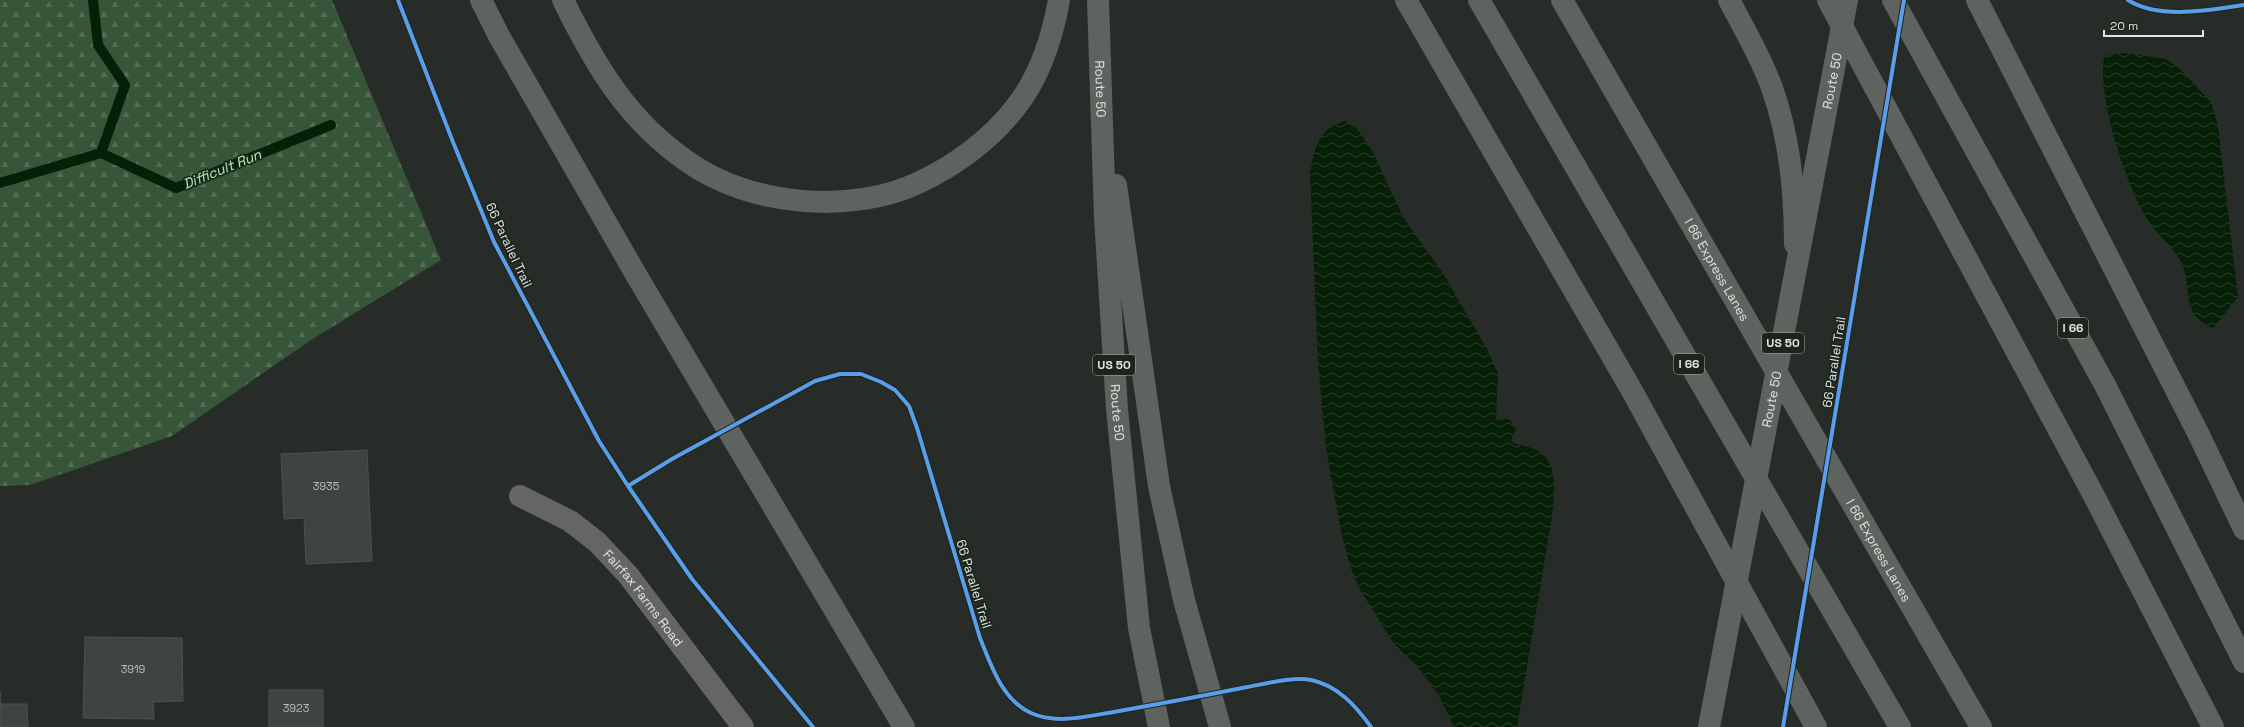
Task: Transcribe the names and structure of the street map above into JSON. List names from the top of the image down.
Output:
{
  "streets": {
    "highway": [
      "Route 50",
      "I 66 Express Lanes",
      "I 66",
      "US 50"
    ],
    "street": ["Fairfax Farms Road"],
    "cycle path": ["66 Parallel Trail"]
  },
  "water": ["Difficult Run"],
  "house_numbers": ["3935", "3919", "3923"],
  "scale_bar": "20 m"
}
